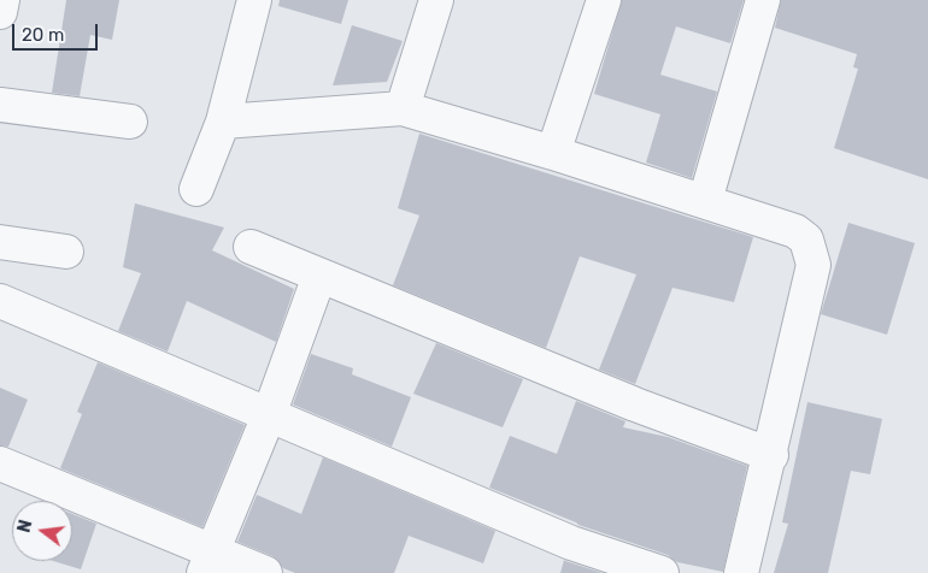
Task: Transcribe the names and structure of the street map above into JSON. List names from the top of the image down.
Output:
{
  "scale_bar": "20 m",
  "north": "left"
}
